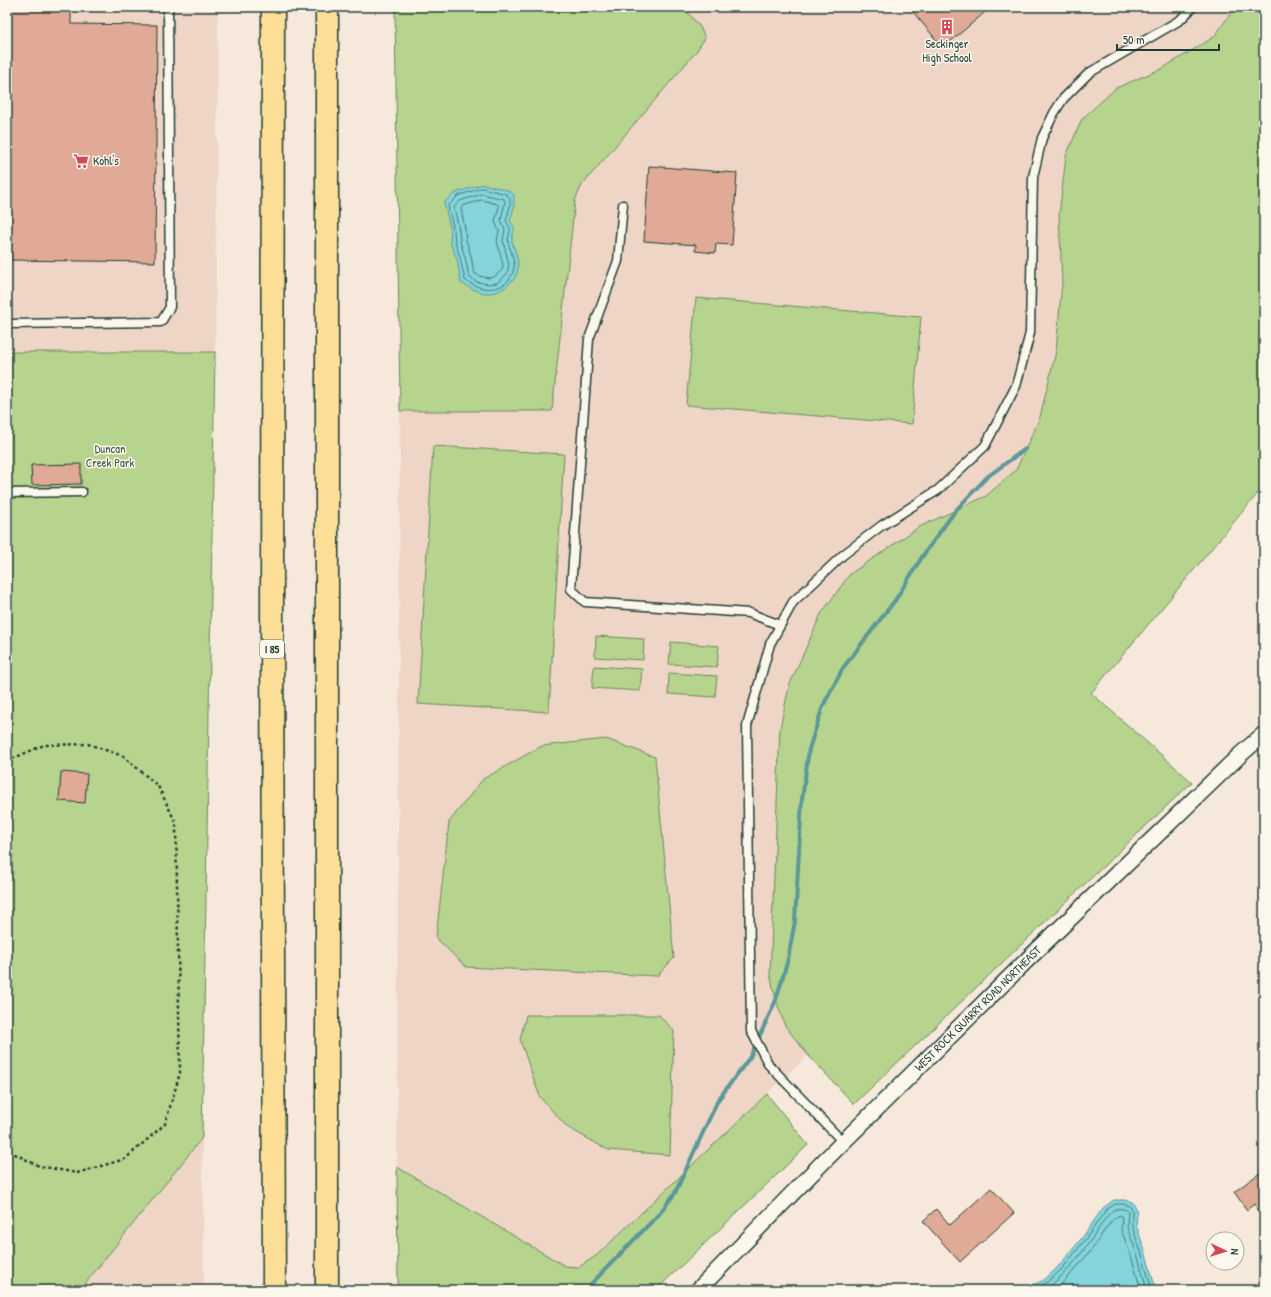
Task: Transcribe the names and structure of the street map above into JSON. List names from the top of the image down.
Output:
{
  "streets": {
    "highway": ["I 85"],
    "street": ["WEST ROCK QUARRY ROAD NORTHEAST"]
  },
  "parks": ["Duncan Creek Park"],
  "places": {
    "building": ["Seckinger High School"],
    "supermarket": ["Kohl's"]
  },
  "scale_bar": "50 m",
  "north": "right"
}
